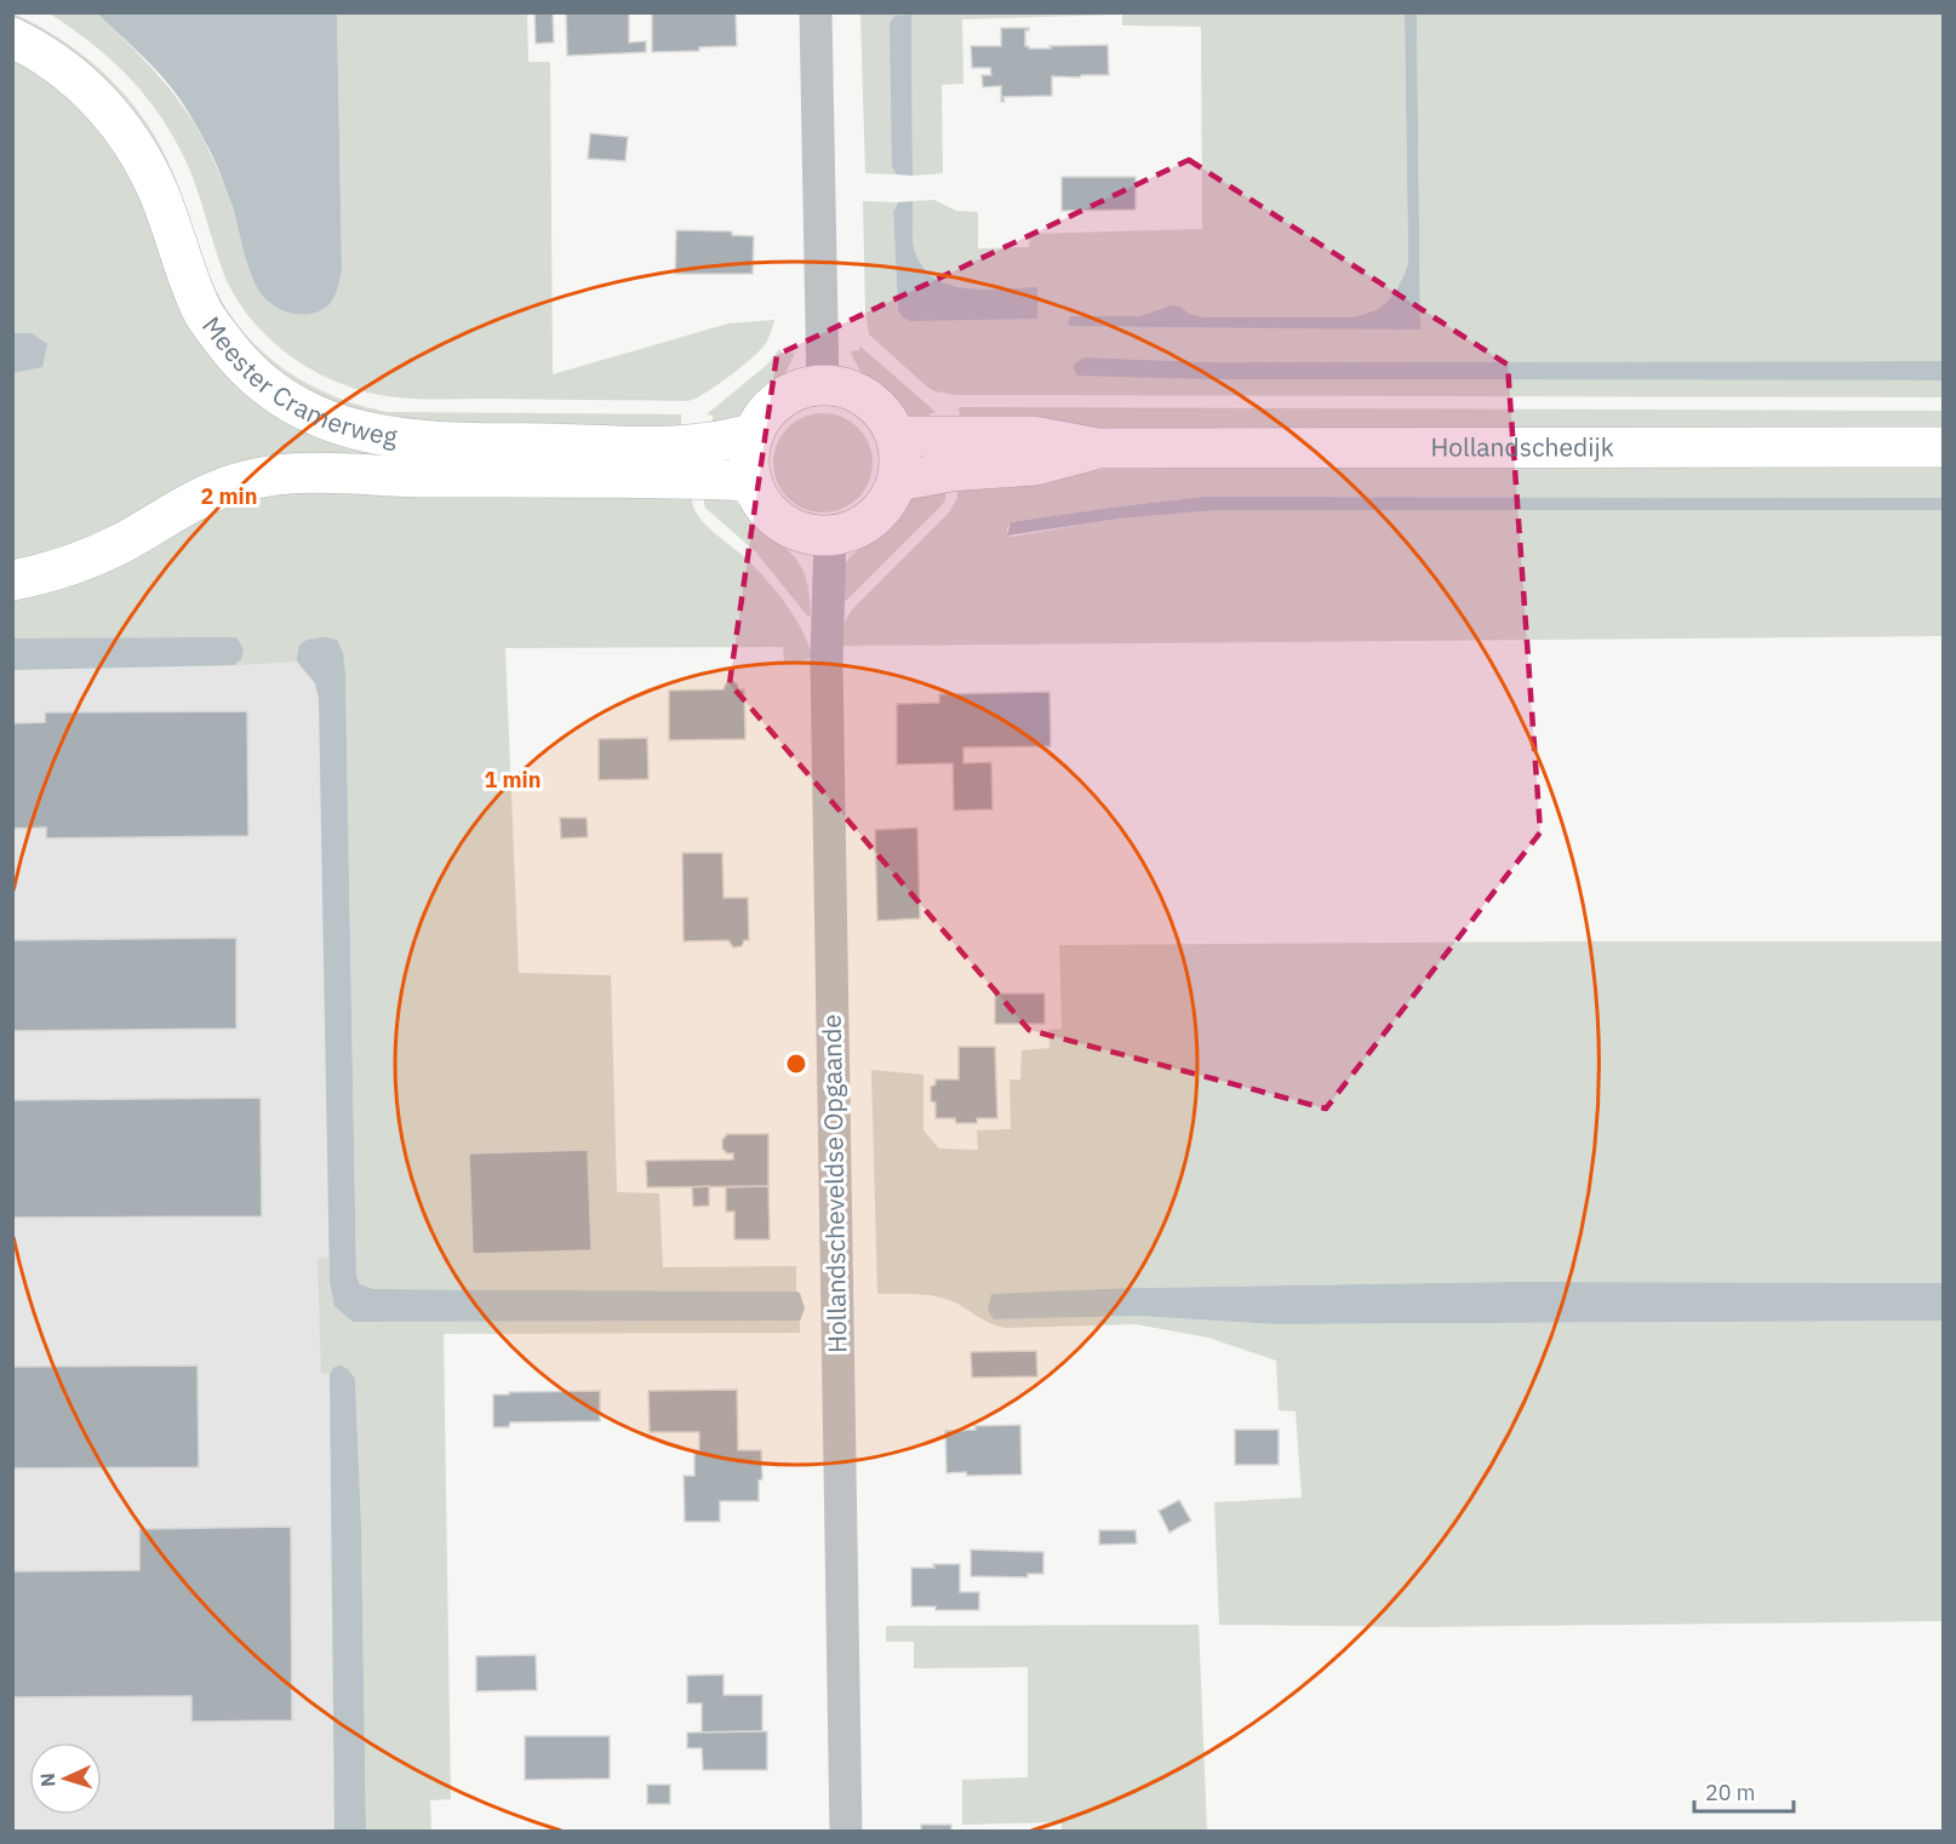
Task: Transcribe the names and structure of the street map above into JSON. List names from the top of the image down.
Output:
{
  "streets": {
    "main road": ["Meester Cramerweg", "Hollandschedijk"],
    "street": ["Hollandscheveldse Opgaande"]
  },
  "crossings": [
    ["Meester Cramerweg", "Hollandschedijk"],
    ["Meester Cramerweg", "Hollandscheveldse Opgaande"],
    ["Hollandschedijk", "Hollandscheveldse Opgaande"]
  ],
  "scale_bar": "20 m",
  "north": "left",
  "rings": ["2 min", "1 min"]
}
